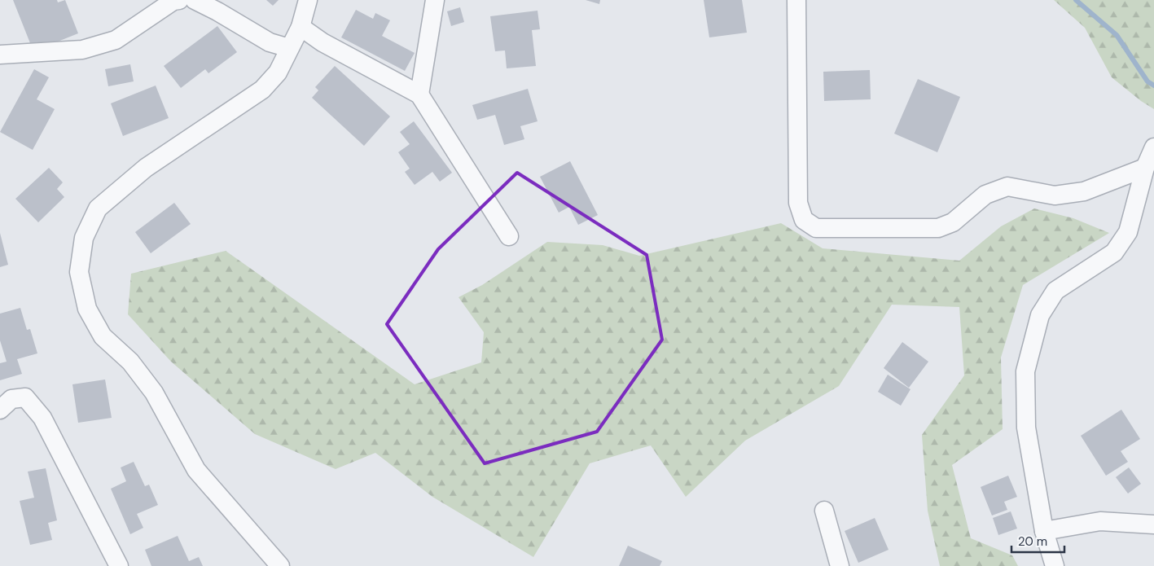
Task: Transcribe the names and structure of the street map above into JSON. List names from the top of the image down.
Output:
{
  "scale_bar": "20 m"
}
